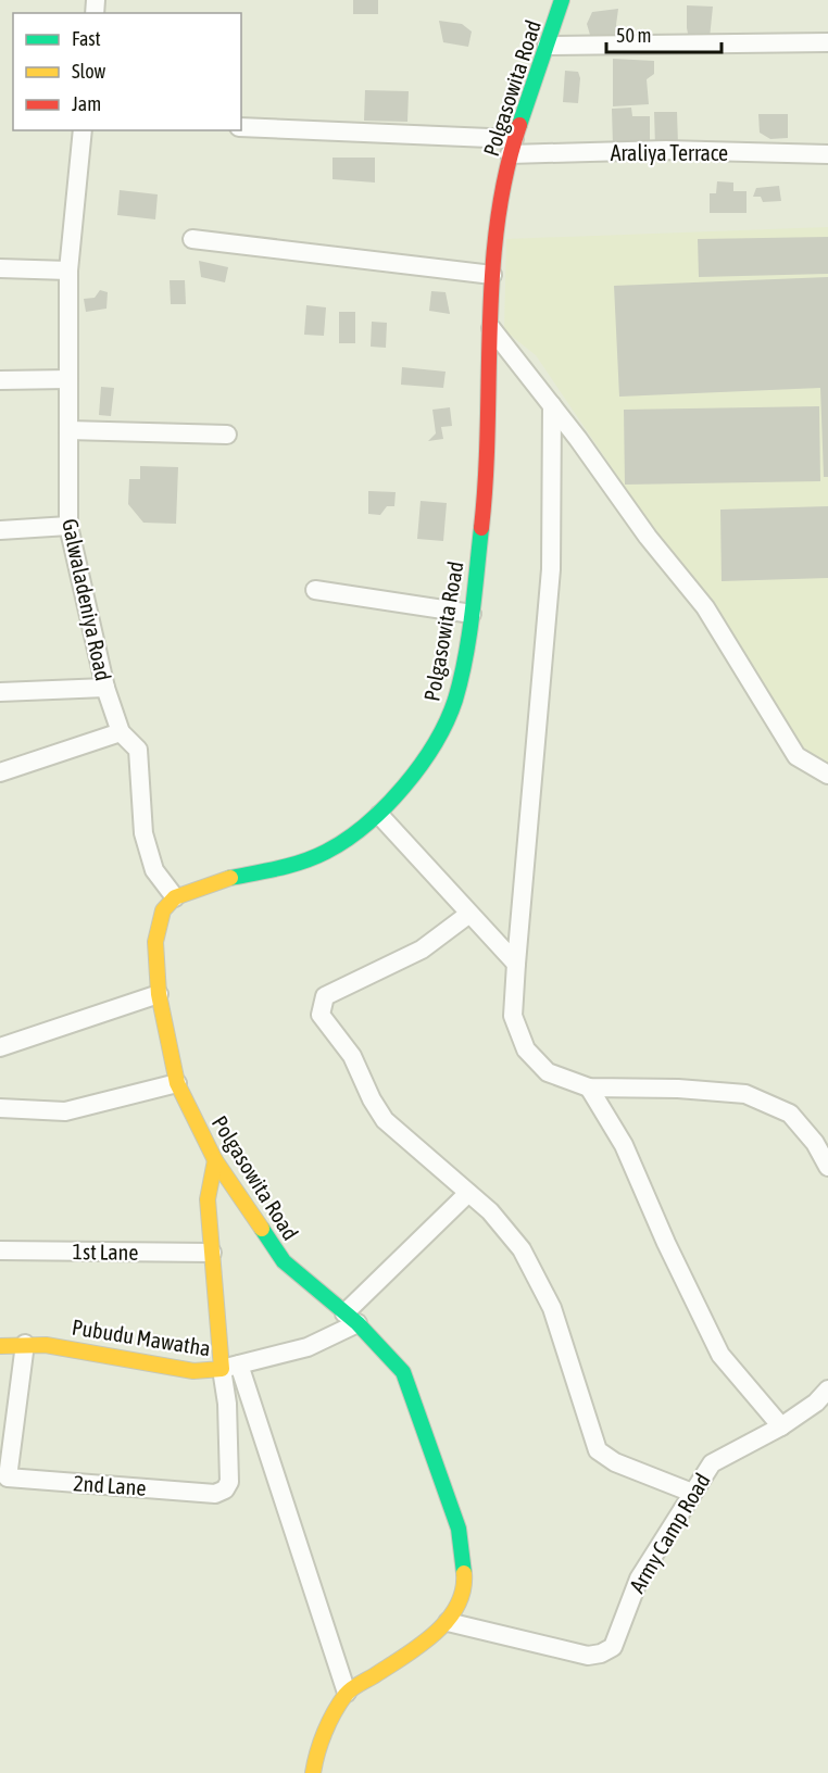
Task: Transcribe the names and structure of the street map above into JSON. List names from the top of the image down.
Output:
{
  "streets": {
    "street": [
      "Polgasowita Road",
      "Araliya Terrace",
      "Galwaladeniya Road",
      "1st Lane",
      "Pubudu Mawatha",
      "2nd Lane",
      "Army Camp Road"
    ]
  },
  "crossings": [
    ["Polgasowita Road", "Araliya Terrace"],
    ["Polgasowita Road", "Galwaladeniya Road"],
    ["Polgasowita Road", "Pubudu Mawatha"],
    ["Polgasowita Road", "Army Camp Road"],
    ["1st Lane", "Pubudu Mawatha"],
    ["Pubudu Mawatha", "2nd Lane"]
  ],
  "legend": ["Fast", "Slow", "Jam"],
  "scale_bar": "50 m"
}
